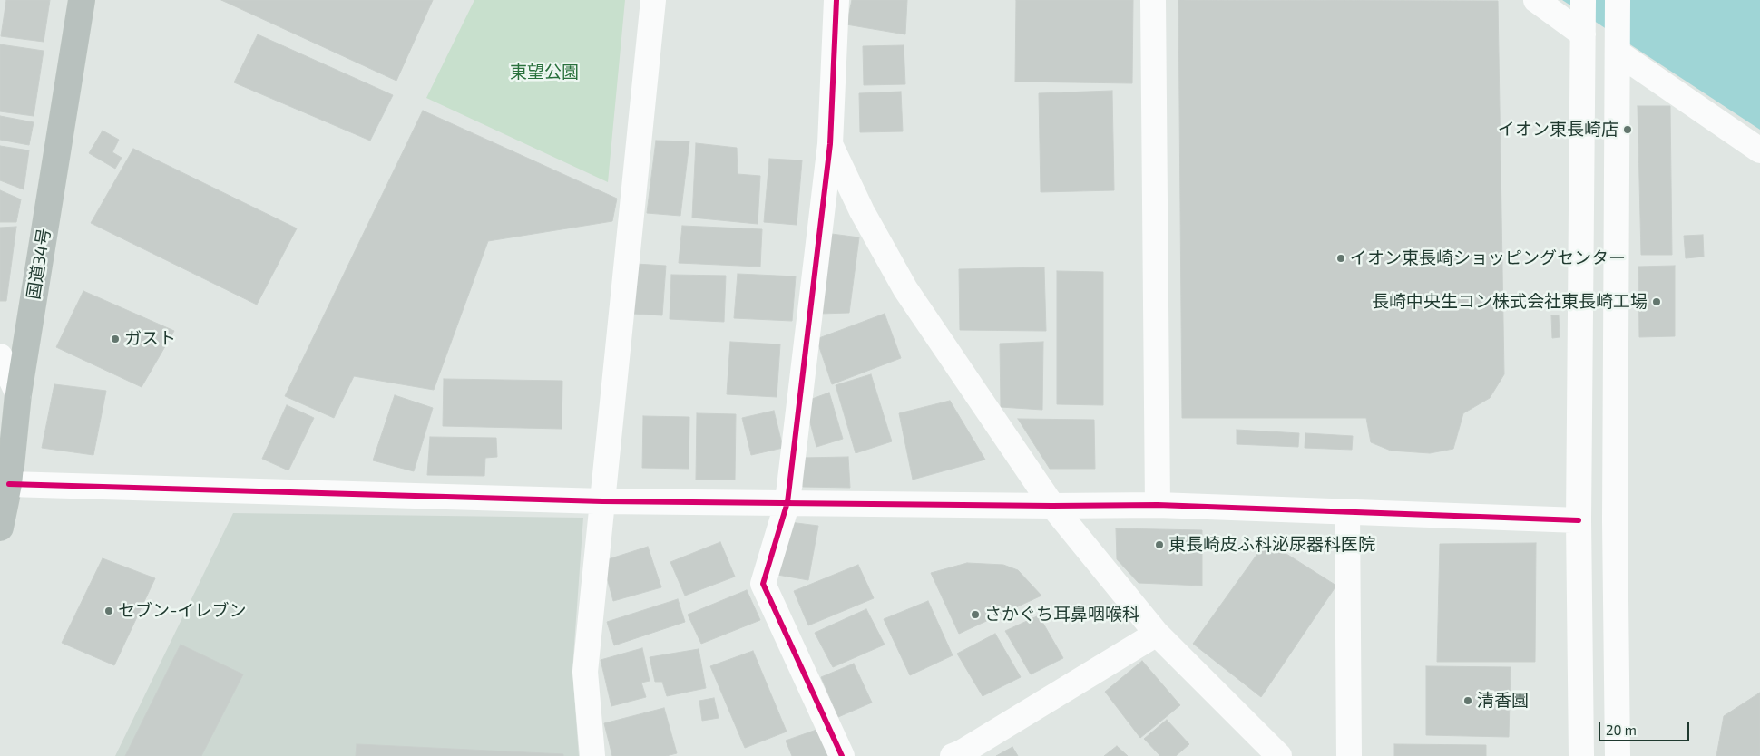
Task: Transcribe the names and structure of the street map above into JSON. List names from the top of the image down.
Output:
{
  "streets": {
    "highway": ["国道34号"]
  },
  "parks": ["東望公園"],
  "places": [
    "イオン東長崎店",
    "イオン東長崎ショッピングセンター",
    "長崎中央生コン株式会社東長崎工場",
    "ガスト",
    "東長崎皮ふ科泌尿器科医院",
    "セブン-イレブン",
    "さかぐち耳鼻咽喉科",
    "清香園"
  ],
  "scale_bar": "20 m"
}
